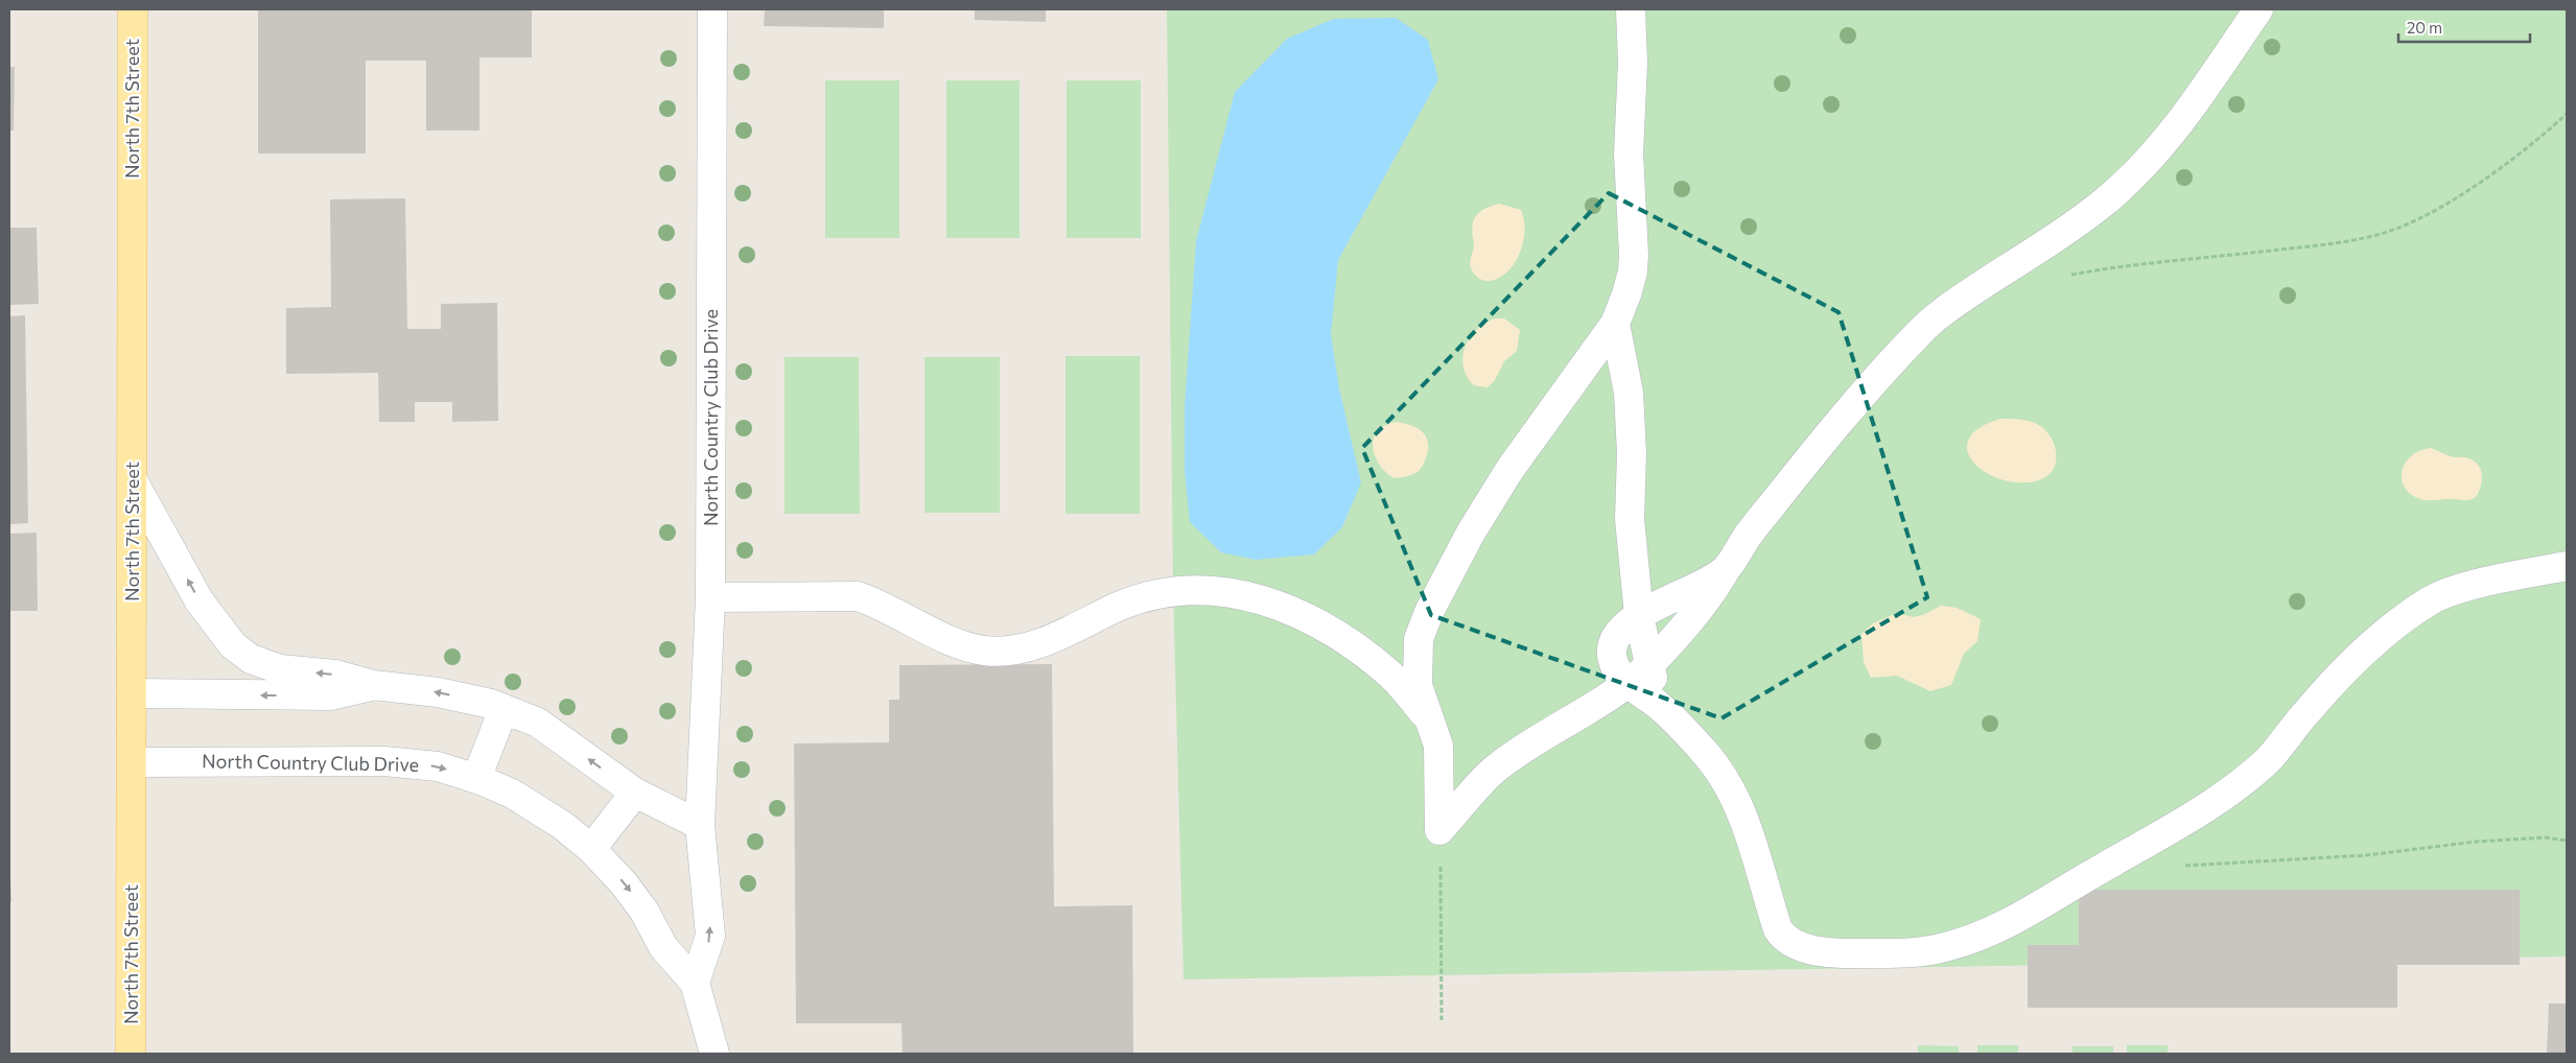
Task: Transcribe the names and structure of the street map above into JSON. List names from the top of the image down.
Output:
{
  "streets": {
    "main road": ["North 7th Street"],
    "street": ["North Country Club Drive"]
  },
  "crossings": [
    ["North 7th Street", "North Country Club Drive"]
  ],
  "scale_bar": "20 m"
}
